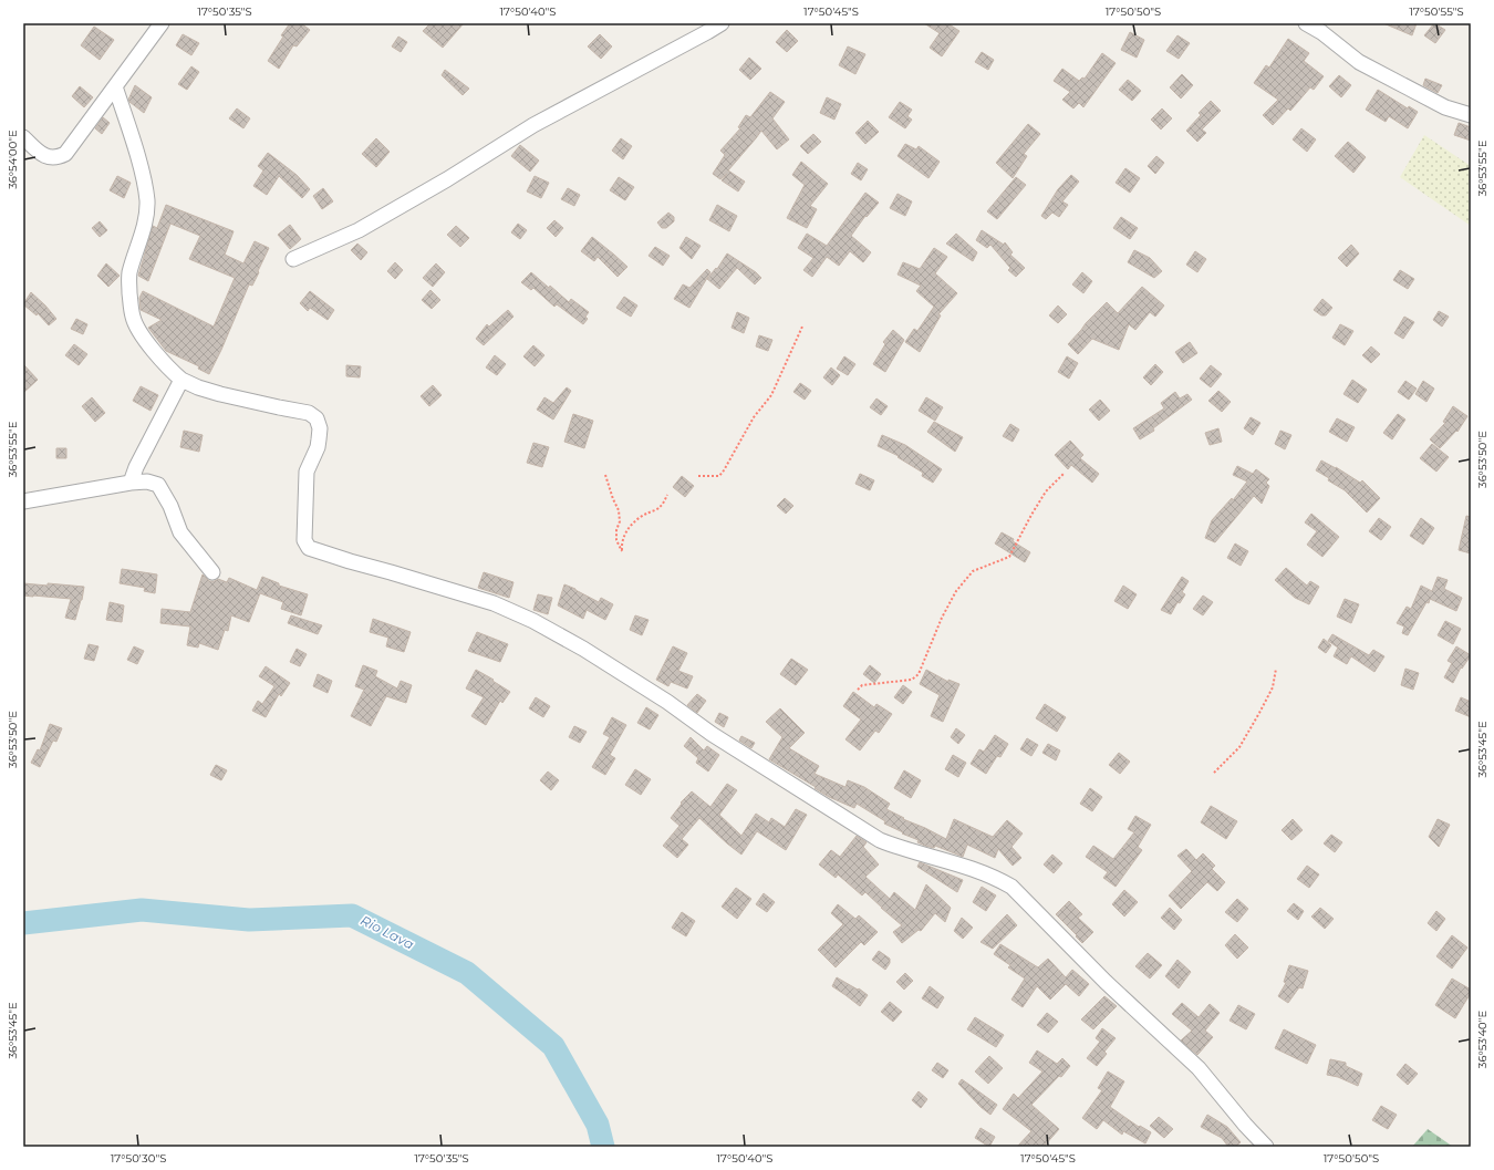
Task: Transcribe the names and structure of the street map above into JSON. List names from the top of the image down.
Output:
{
  "water": ["Rio Lava"],
  "coordinates": [
    "17°50'35\"S",
    "17°50'40\"S",
    "17°50'45\"S",
    "17°50'50\"S",
    "17°50'55\"S",
    "36°54'00\"E",
    "36°53'55\"E",
    "36°53'50\"E",
    "36°53'45\"E",
    "36°53'40\"E",
    "17°50'30\"S"
  ]
}
